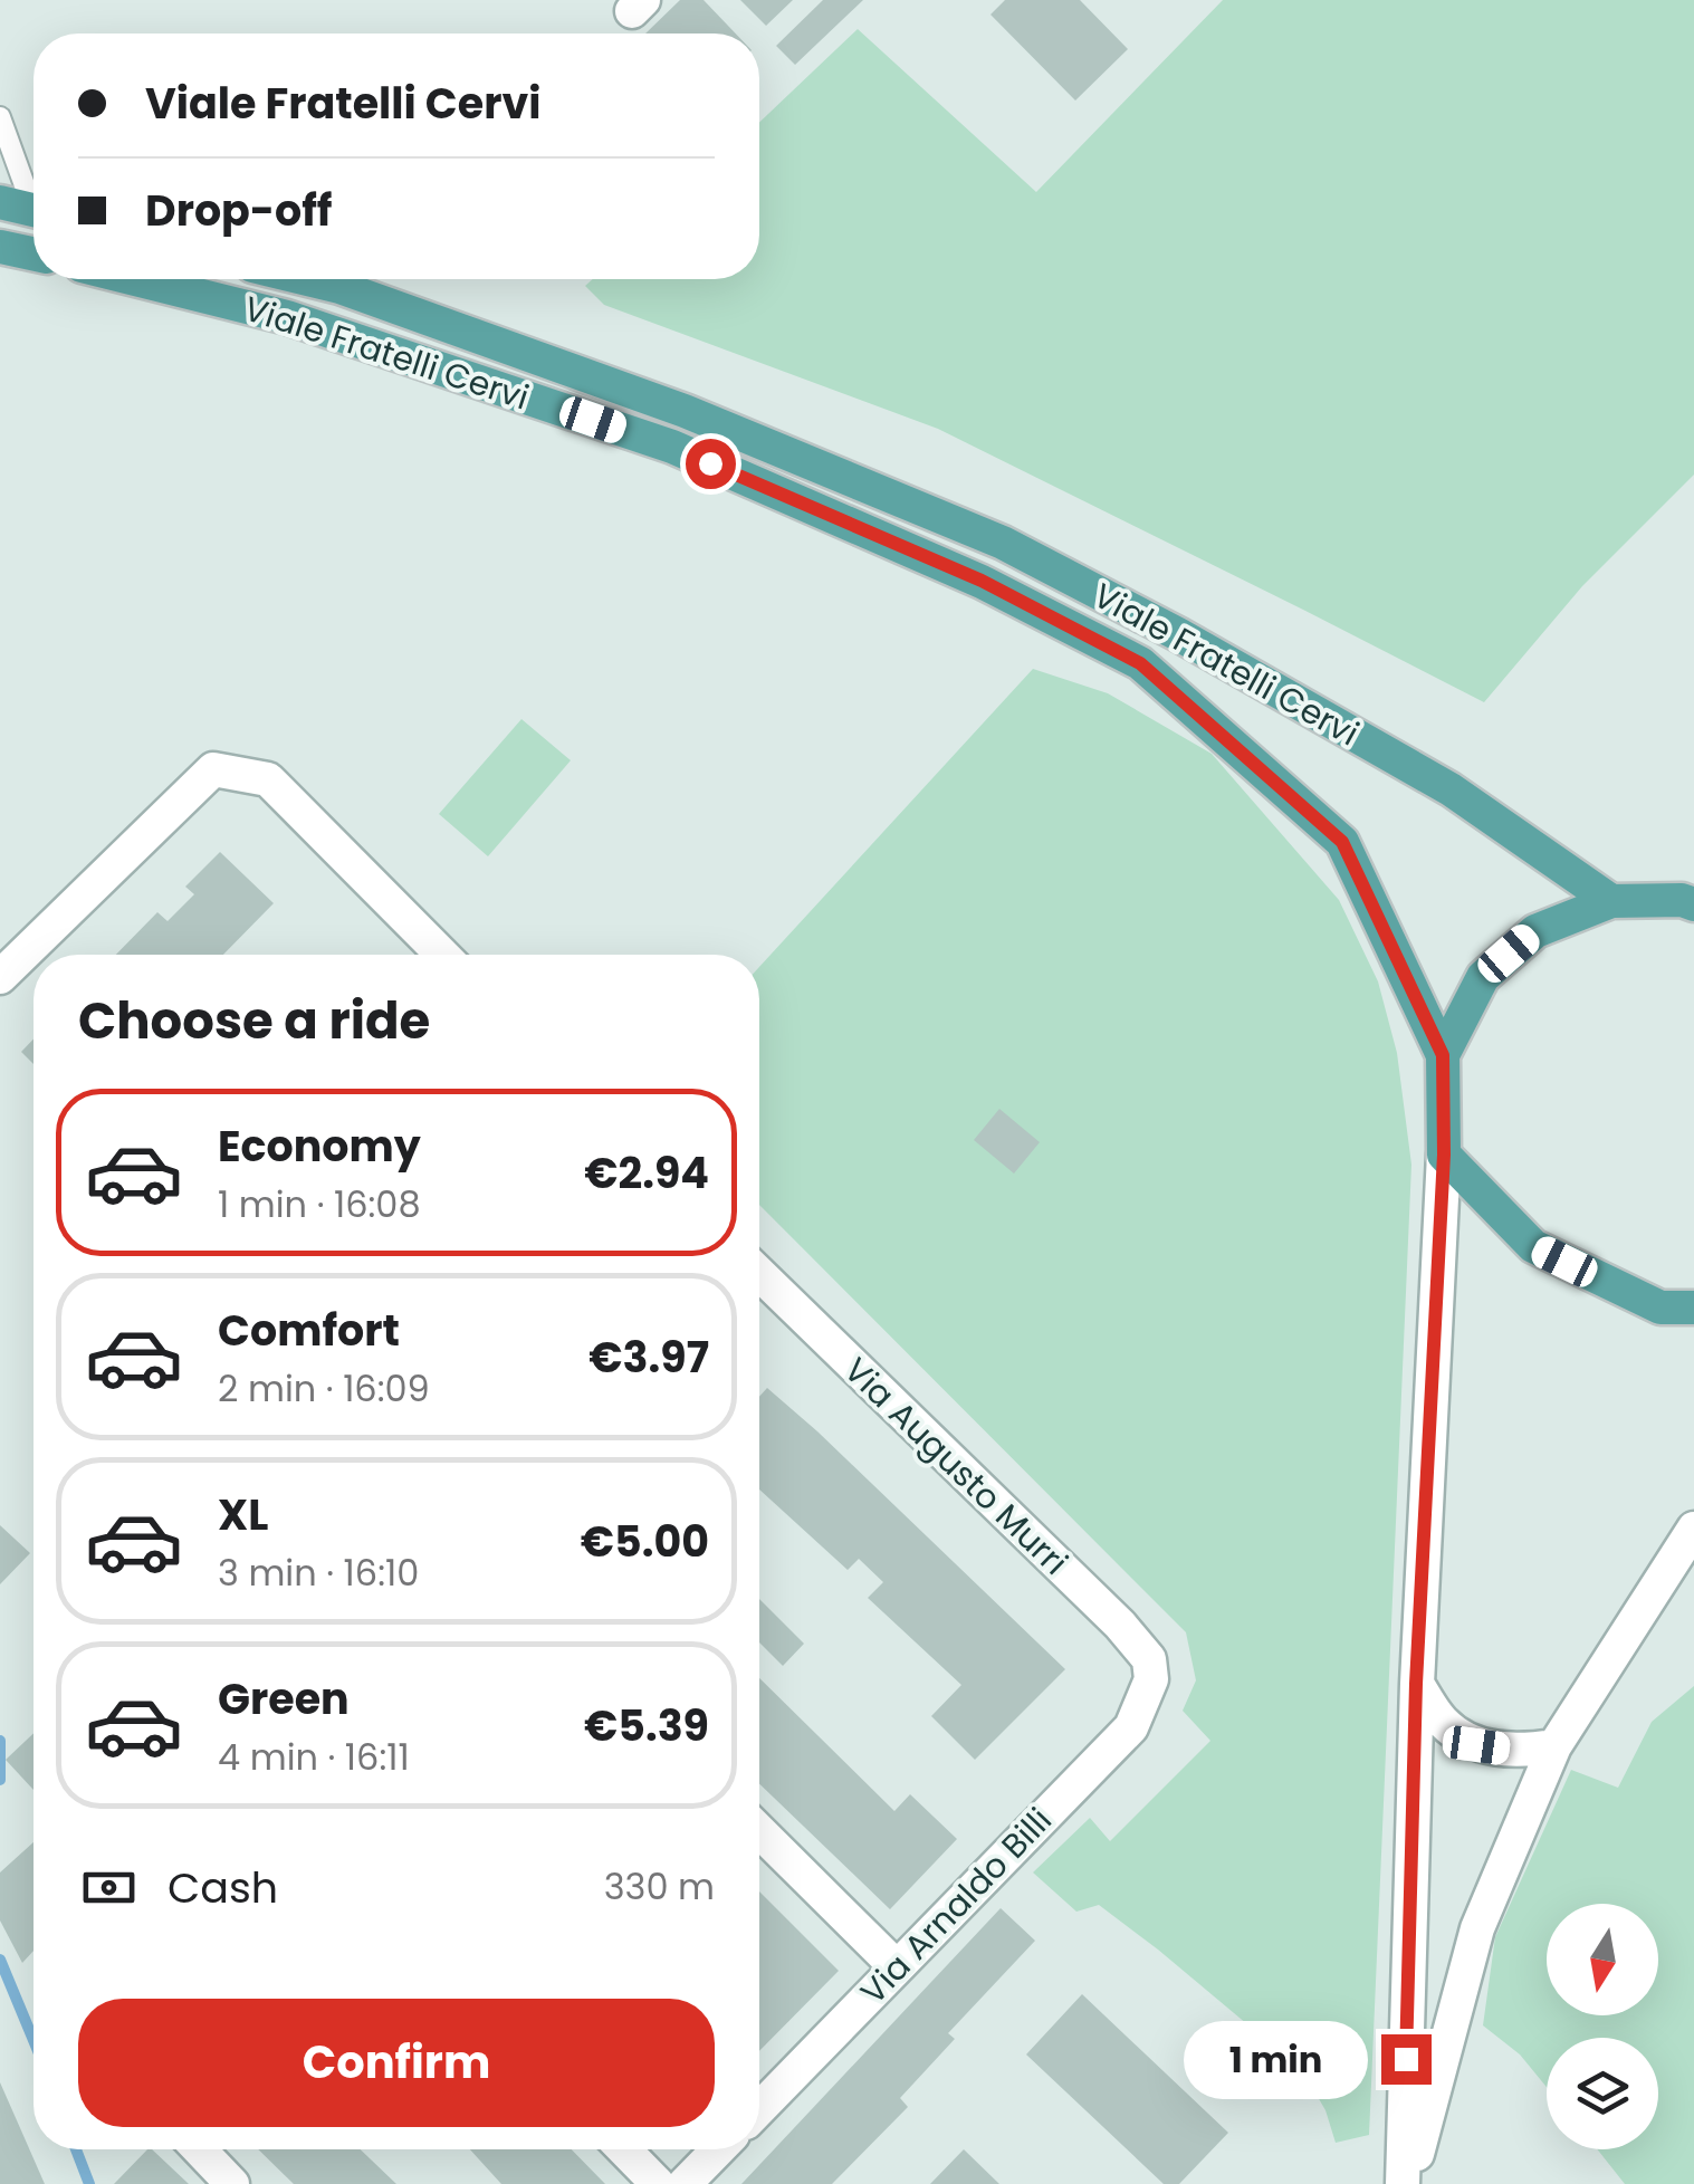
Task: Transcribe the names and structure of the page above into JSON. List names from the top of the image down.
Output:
{
  "streets": {
    "main road": ["Viale Fratelli Cervi"],
    "street": ["Via Augusto Murri", "Via Arnaldo Billi"]
  },
  "crossings": [
    ["Via Augusto Murri", "Via Arnaldo Billi"]
  ],
  "north": "bottom",
  "page": {
    "banner": ["Viale Fratelli Cervi", "Drop-off"],
    "heading": "Choose a ride",
    "list": [
      {
        "name": "Economy",
        "note": "1 min · 16:08",
        "value": "€2.94"
      },
      {
        "name": "Comfort",
        "note": "2 min · 16:09",
        "value": "€3.97"
      },
      {
        "name": "XL",
        "note": "3 min · 16:10",
        "value": "€5.00"
      },
      {
        "name": "Green",
        "note": "4 min · 16:11",
        "value": "€5.39"
      }
    ],
    "pay": ["Cash", "330 m"],
    "buttons": "Confirm",
    "bubble": "1 min"
  }
}
